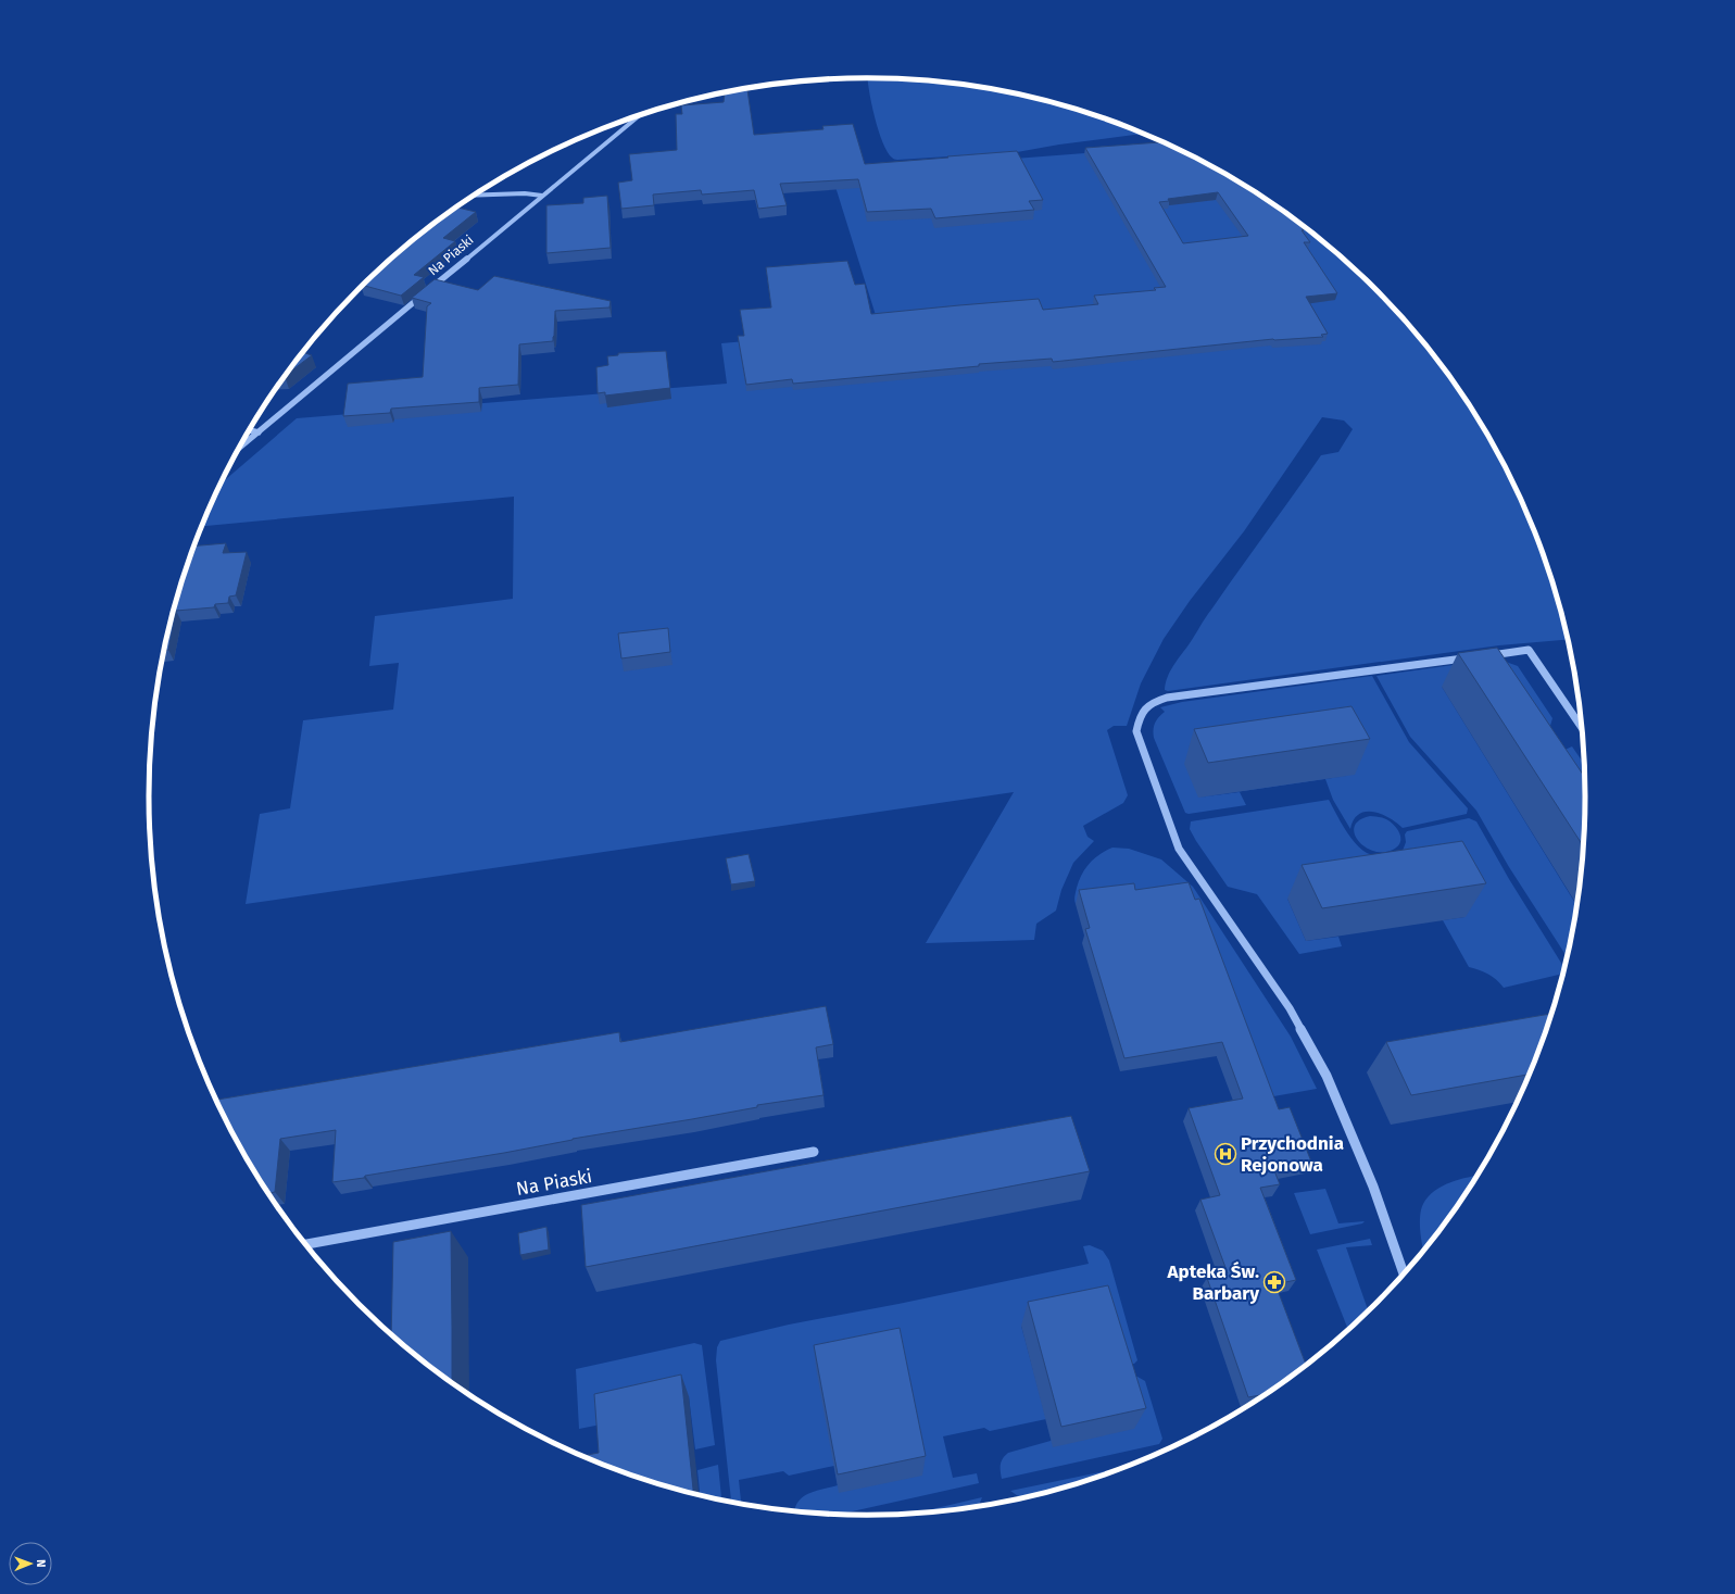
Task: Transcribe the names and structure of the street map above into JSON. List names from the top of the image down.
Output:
{
  "streets": {
    "street": ["Na Piaski"]
  },
  "places": {
    "hospital": ["Przychodnia Rejonowa"],
    "pharmacy": ["Apteka Św. Barbary"]
  },
  "north": "right"
}
